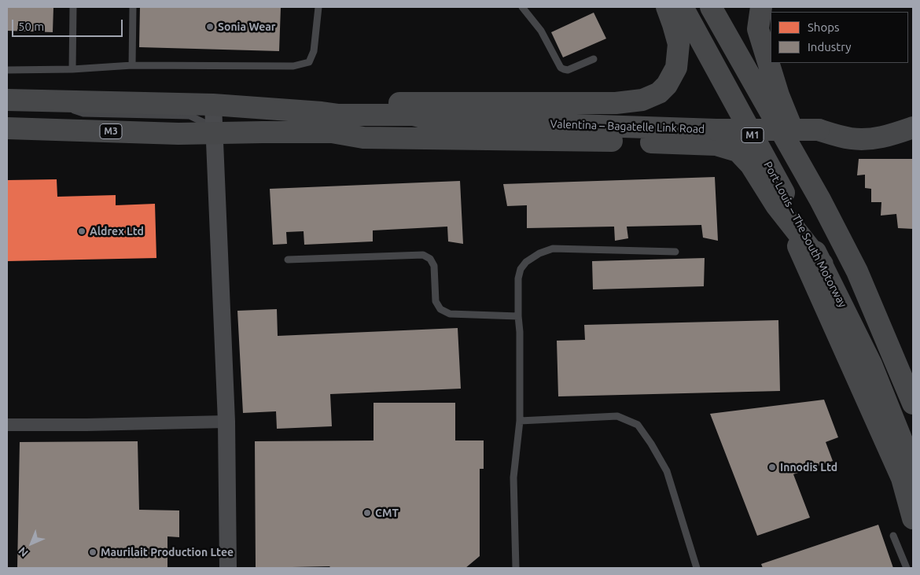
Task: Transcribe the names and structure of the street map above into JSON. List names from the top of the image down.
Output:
{
  "streets": {
    "highway": [
      "Valentina – Bagatelle Link Road",
      "M3",
      "M1",
      "Port Louis – The South Motorway"
    ]
  },
  "places": [
    "Sonia Wear",
    "Aldrex Ltd",
    "Innodis Ltd",
    "CMT",
    "Maurilait Production Ltee"
  ],
  "legend": ["Shops", "Industry"],
  "scale_bar": "50 m",
  "north": "bottom left"
}
